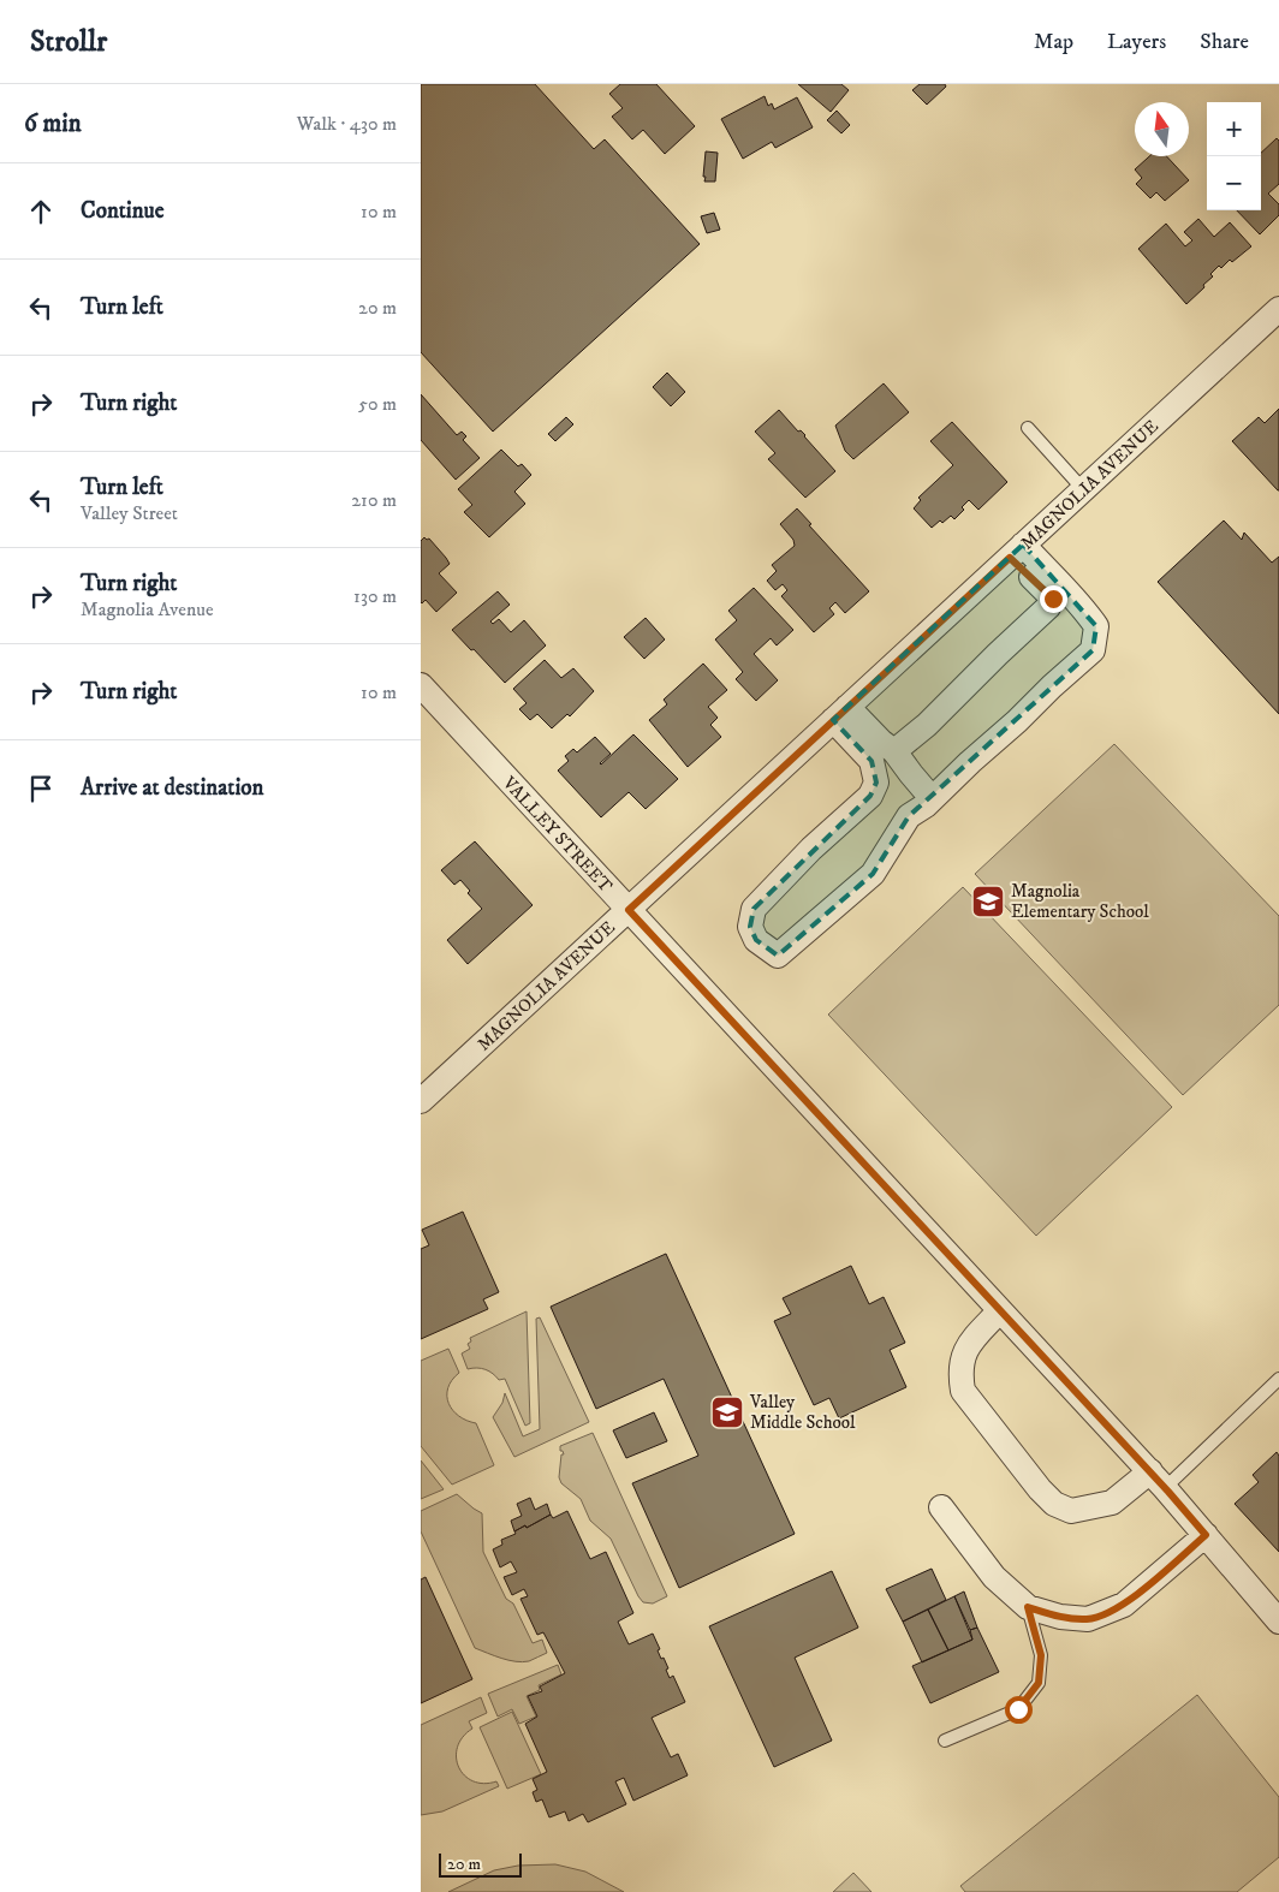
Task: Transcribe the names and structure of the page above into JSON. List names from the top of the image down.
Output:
{
  "streets": {
    "street": ["MAGNOLIA AVENUE", "VALLEY STREET"]
  },
  "crossings": [
    ["MAGNOLIA AVENUE", "VALLEY STREET"]
  ],
  "places": {
    "school or university": ["Magnolia Elementary School", "Valley Middle School"]
  },
  "scale_bar": "20 m",
  "north": "top",
  "page": {
    "header": "Strollr",
    "nav": ["Map", "Layers", "Share"],
    "heading": ["6 min", "Walk · 430 m"],
    "map_buttons": ["+", "−"],
    "list": [
      ["Continue", "10 m"],
      ["Turn left", "20 m"],
      ["Turn right", "50 m"],
      ["Turn left", "Valley Street", "210 m"],
      ["Turn right", "Magnolia Avenue", "130 m"],
      ["Turn right", "10 m"],
      "Arrive at destination"
    ],
    "scale": "20 m"
  }
}
